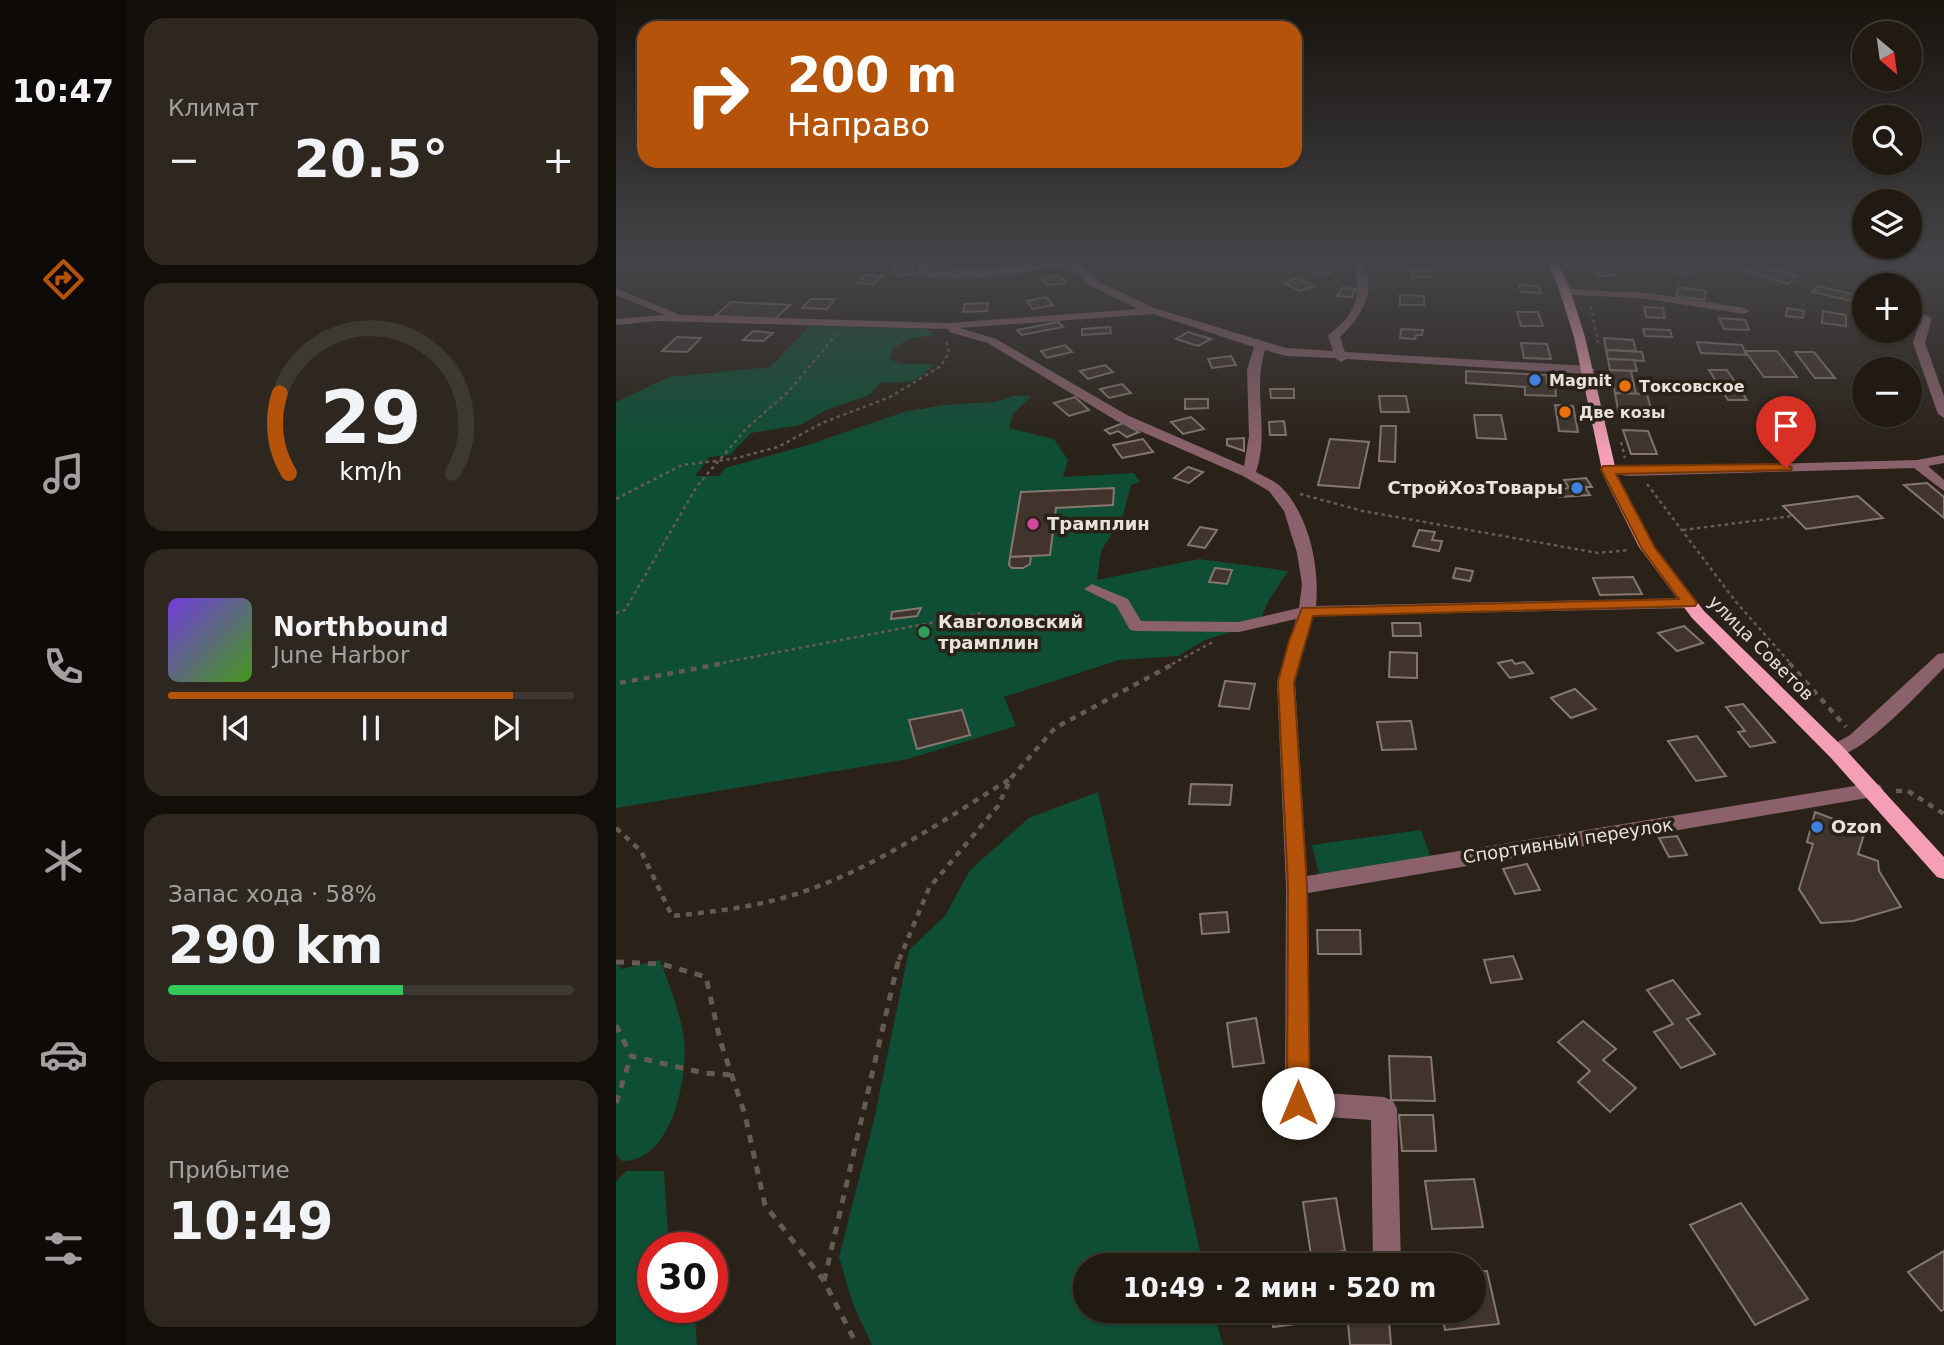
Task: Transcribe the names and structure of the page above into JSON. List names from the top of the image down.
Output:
{
  "streets": {
    "main road": ["улица Советов"],
    "street": ["Спортивный переулок"]
  },
  "crossings": [
    ["улица Советов", "Спортивный переулок"]
  ],
  "places": [
    "Magnit",
    "Токсовское",
    "Две козы",
    "СтройХозТовары",
    "Трамплин",
    "Кавголовский трамплин",
    "Ozon"
  ],
  "north": "bottom right",
  "page": {
    "tabs": "10:47",
    "tile": [
      "Климат",
      ["Запас хода · 58%", "290 km"],
      ["Прибытие", "10:49"]
    ],
    "map_buttons": ["+", "−"],
    "turn": ["200 m", "Направо"],
    "heat": ["−", "20.5°", "+"],
    "song": ["Northbound", "June Harbor"],
    "limit": "30",
    "trip": "10:49 · 2 мин · 520 m",
    "gauge": ["29", "km/h"]
  }
}
